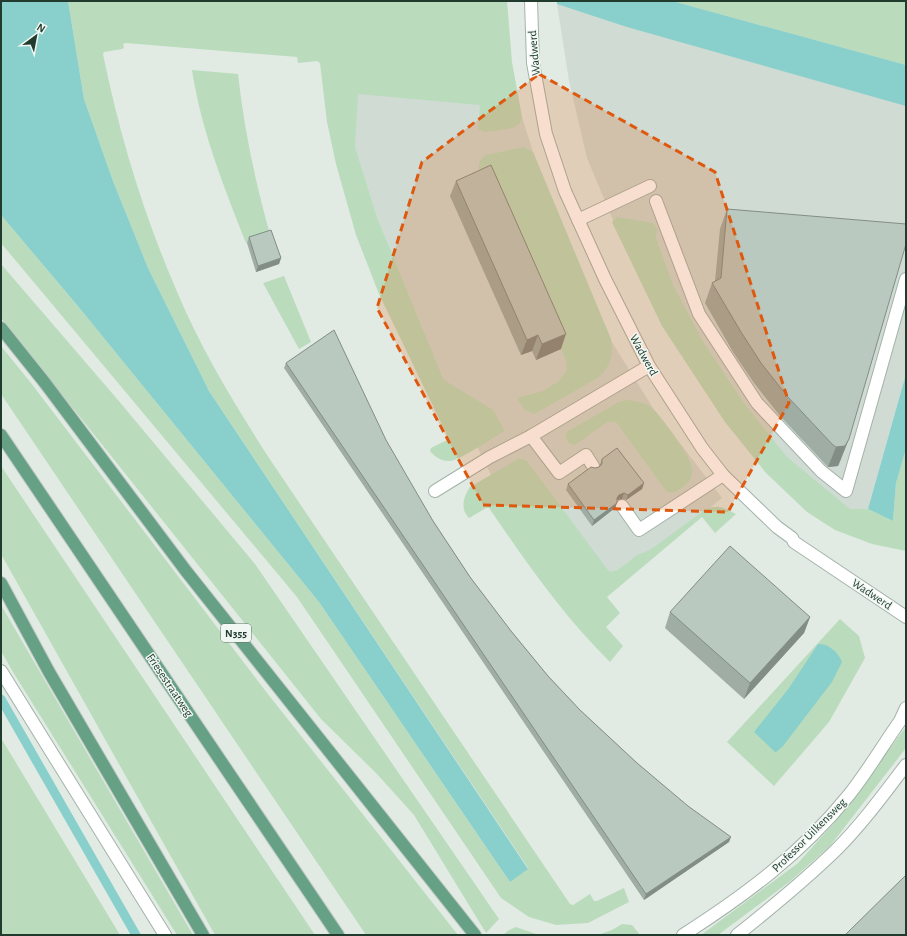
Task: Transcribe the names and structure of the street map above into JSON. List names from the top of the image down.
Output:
{
  "streets": {
    "main road": ["N355", "Friesestraatweg"],
    "street": ["Wadwerd", "Professor Uilkensweg"]
  },
  "north": "top right"
}
